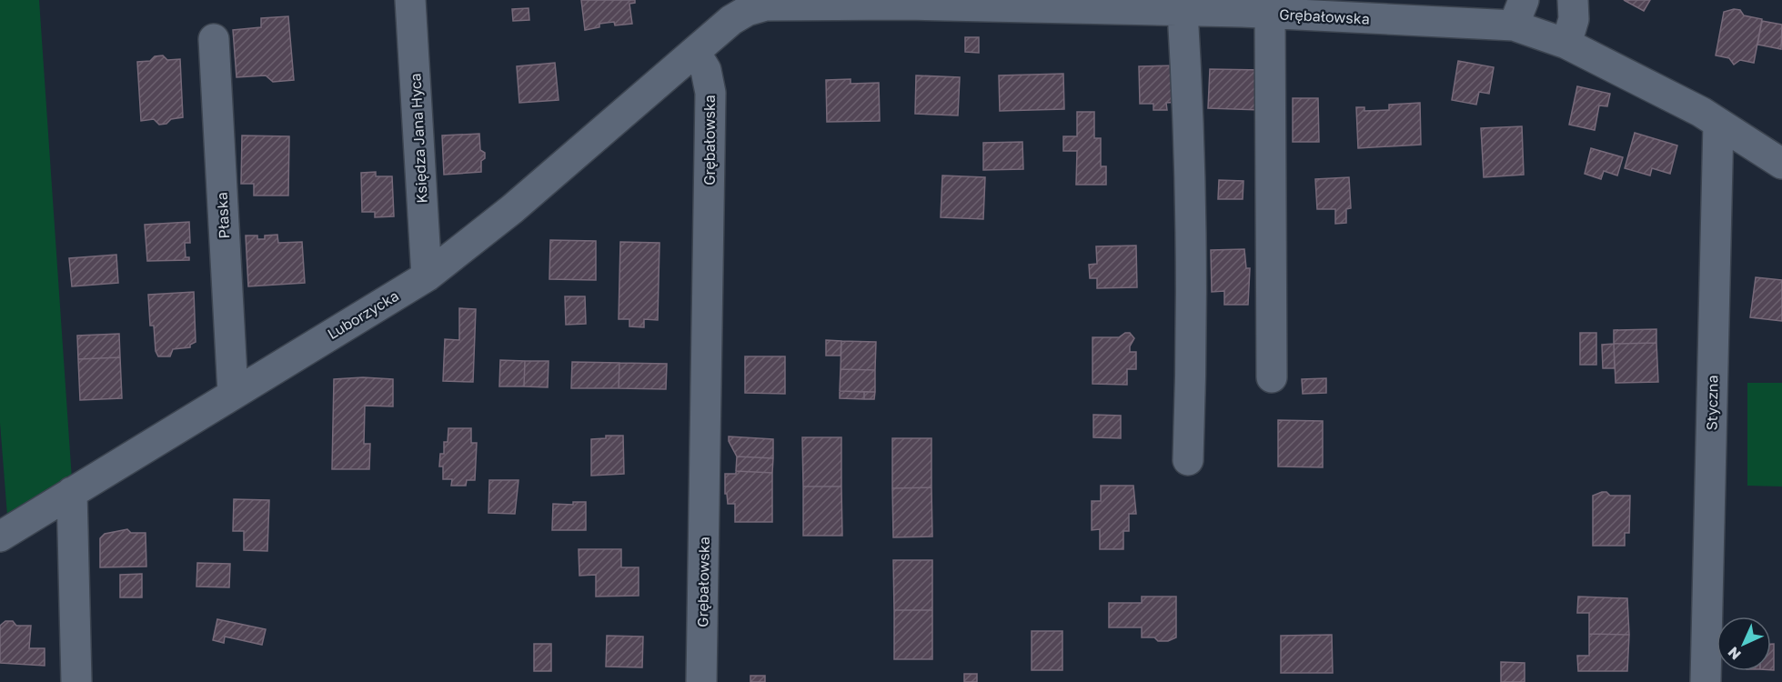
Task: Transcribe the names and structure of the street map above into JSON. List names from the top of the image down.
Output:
{
  "streets": {
    "street": [
      "Grębałowska",
      "Księdza Jana Hyca",
      "Płaska",
      "Luborzycka",
      "Styczna"
    ]
  },
  "crossings": [
    ["Grębałowska", "Luborzycka"],
    ["Grębałowska", "Styczna"],
    ["Księdza Jana Hyca", "Luborzycka"],
    ["Płaska", "Luborzycka"]
  ],
  "north": "bottom left"
}
